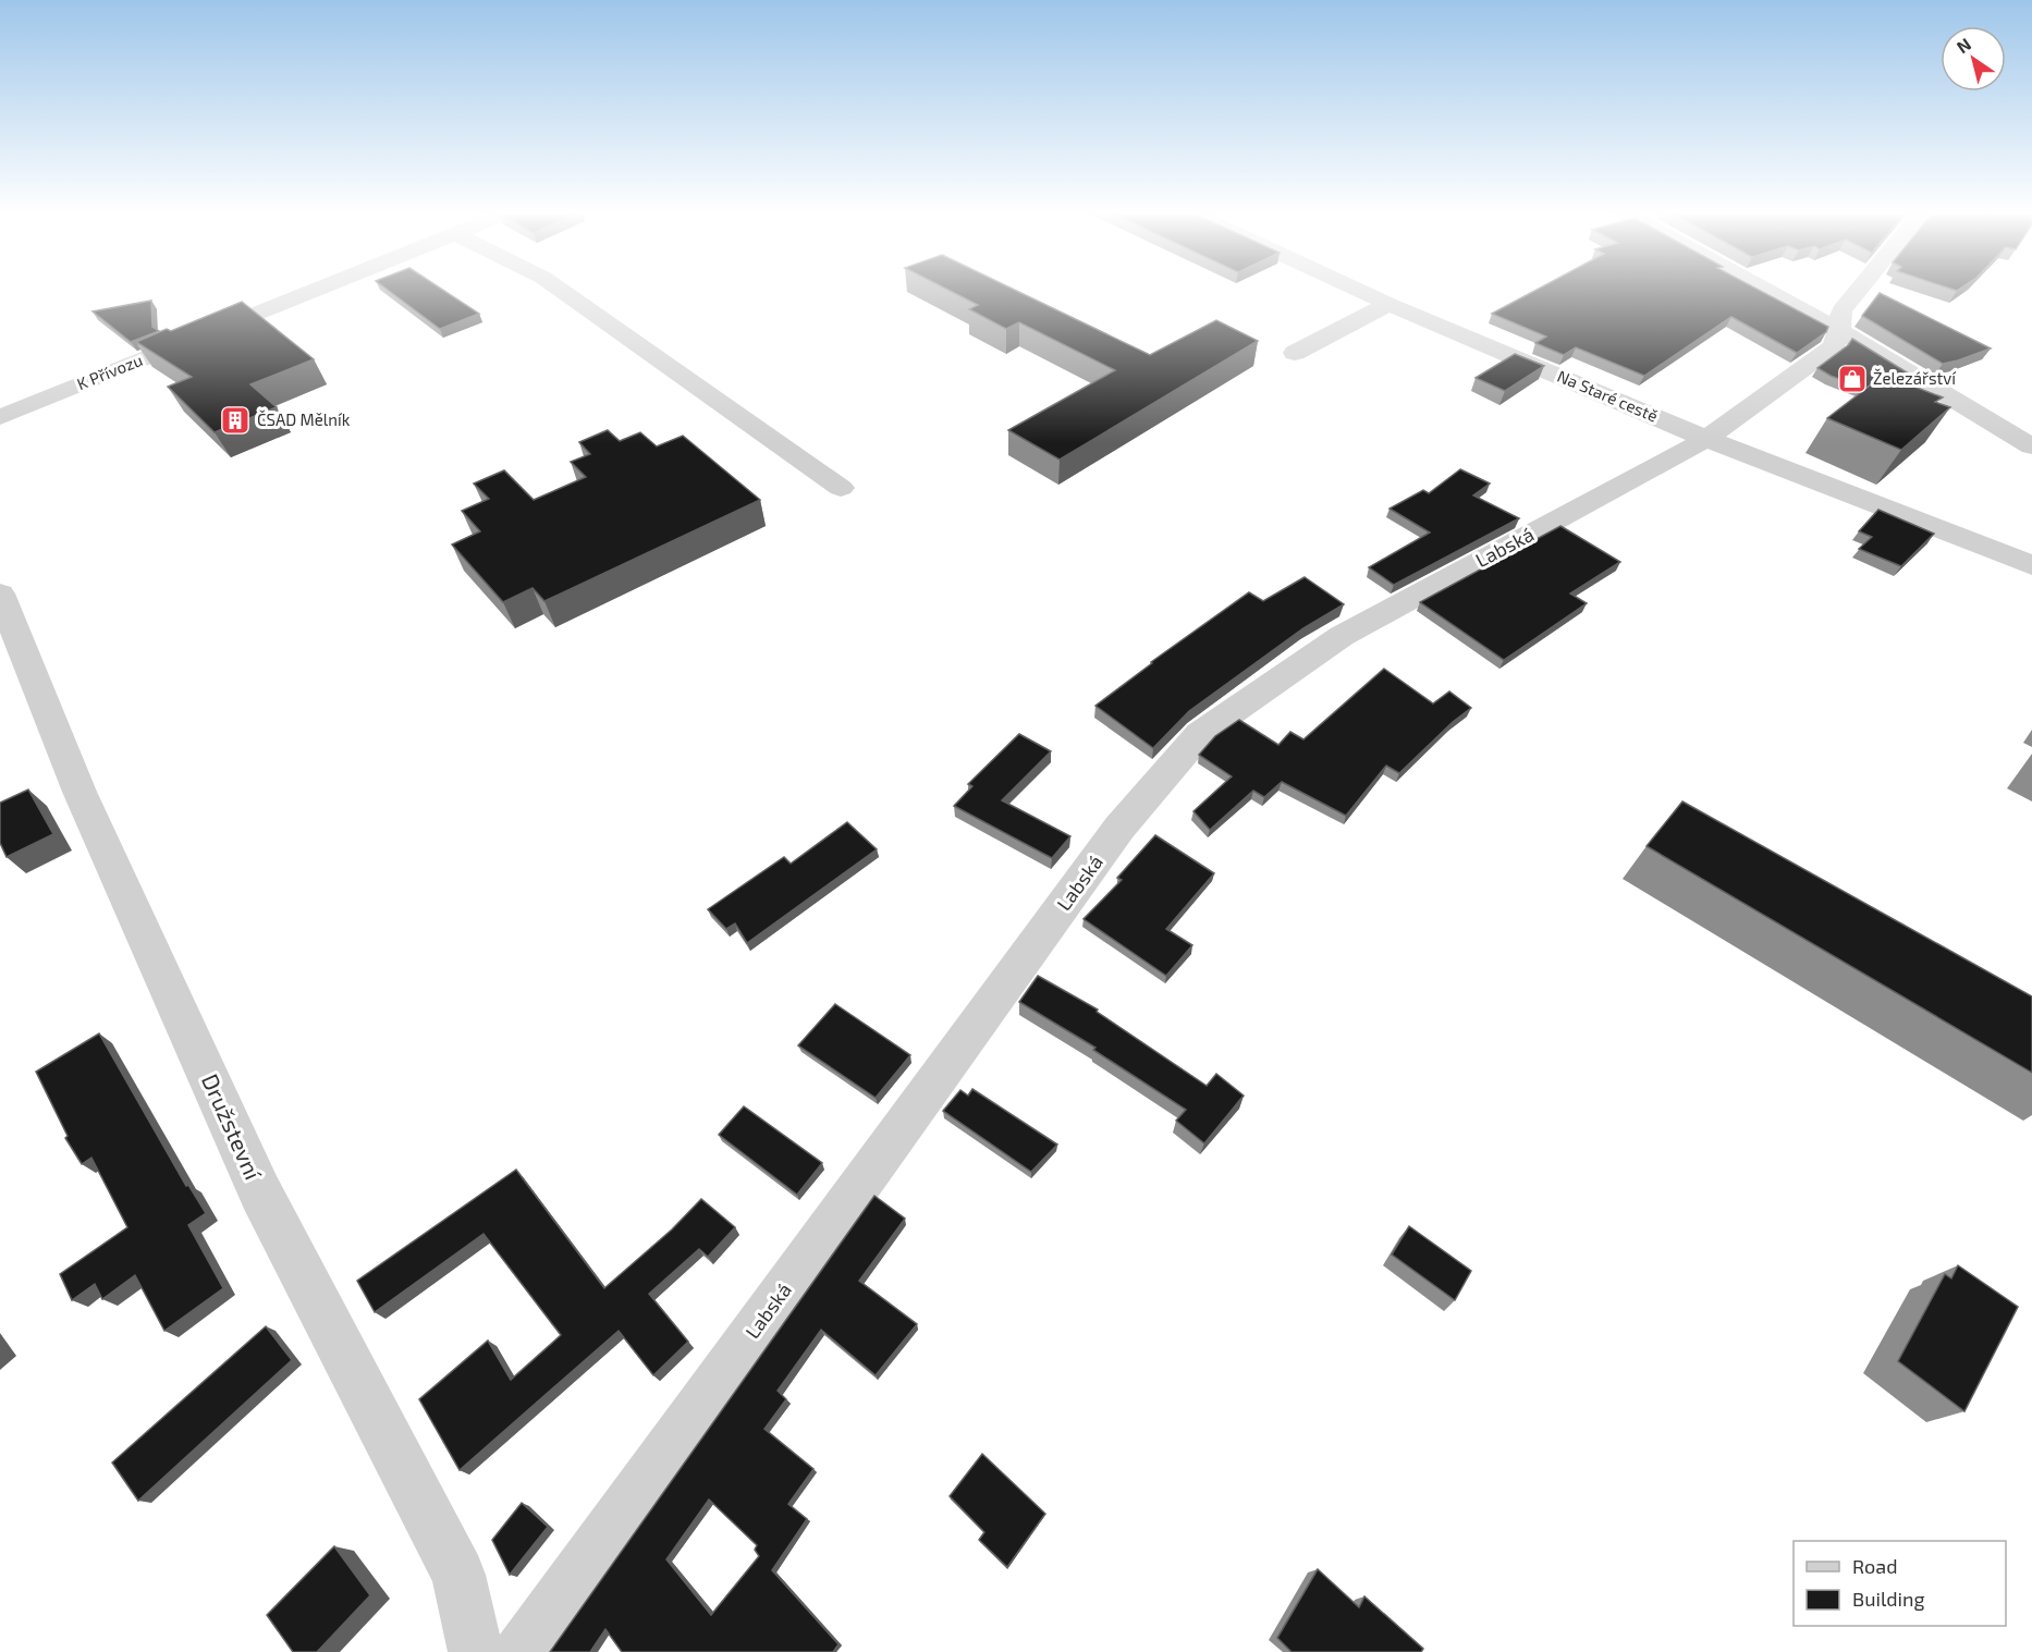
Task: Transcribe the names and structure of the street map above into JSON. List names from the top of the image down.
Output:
{
  "streets": {
    "street": [
      "K Přívozu",
      "Na Staré cestě",
      "Labská",
      "Družstevní"
    ]
  },
  "crossings": [
    ["Na Staré cestě", "Labská"]
  ],
  "places": {
    "shop": ["Železářství"],
    "building": ["ČSAD Mělník"]
  },
  "legend": ["Road", "Building"],
  "north": "top left"
}
